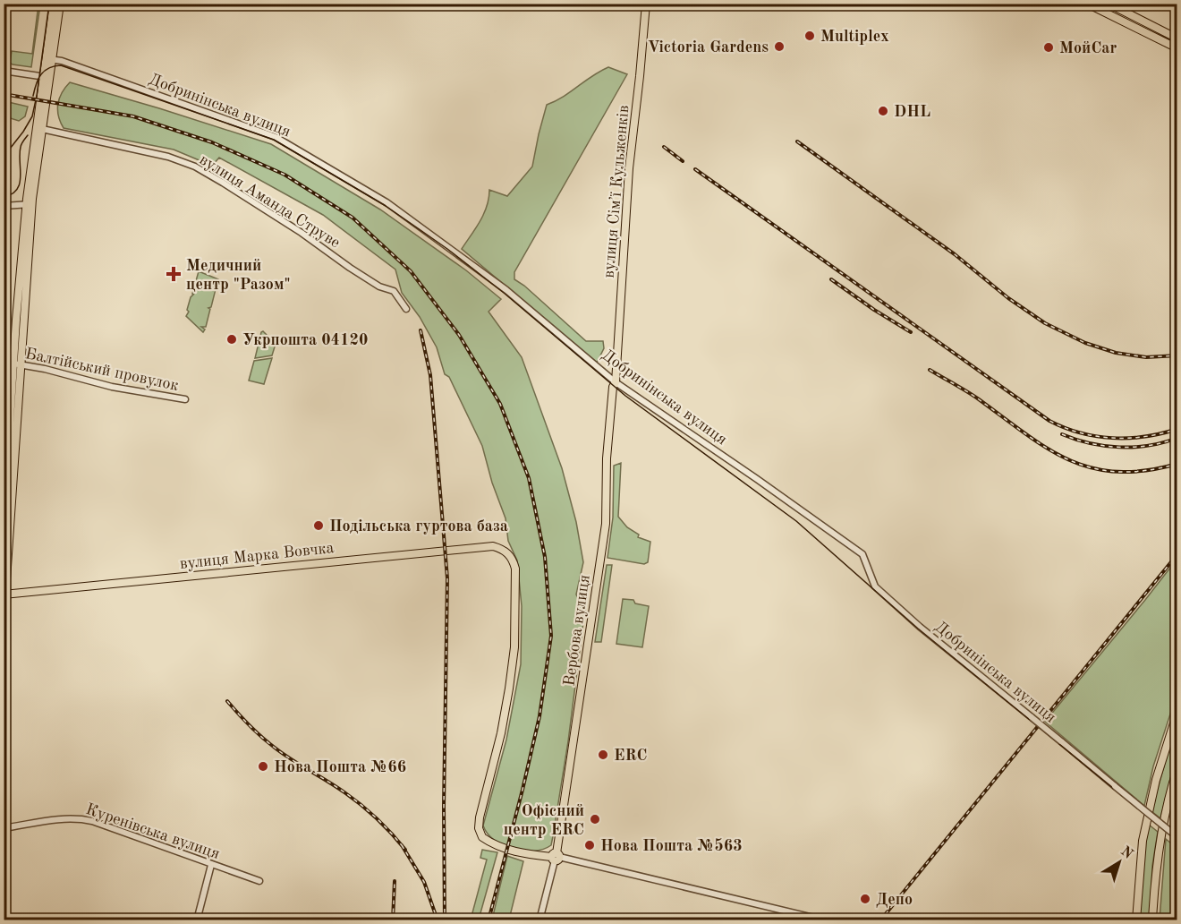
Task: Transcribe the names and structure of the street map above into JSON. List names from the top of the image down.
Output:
{
  "streets": {
    "main road": ["вулиця Сімʼї Кульженків", "вулиця Марка Вовчка", "Вербова вулиця"],
    "street": [
      "Добринінська вулиця",
      "вулиця Аманда Струве",
      "Балтійський провулок",
      "Куренівська вулиця"
    ]
  },
  "crossings": [
    ["Добринінська вулиця", "вулиця Сімʼї Кульженків"],
    ["Добринінська вулиця", "Вербова вулиця"],
    ["вулиця Сімʼї Кульженків", "Вербова вулиця"],
    ["вулиця Марка Вовчка", "Вербова вулиця"]
  ],
  "places": {
    "other": [
      "Multiplex",
      "Victoria Gardens",
      "МойCar",
      "DHL",
      "Укрпошта 04120",
      "Подільська гуртова база",
      "ERC",
      "Нова Пошта №66",
      "Офісний центр ERC",
      "Нова Пошта №563",
      "Депо"
    ],
    "health": ["Медичний центр \"Разом\""]
  },
  "north": "top right"
}
